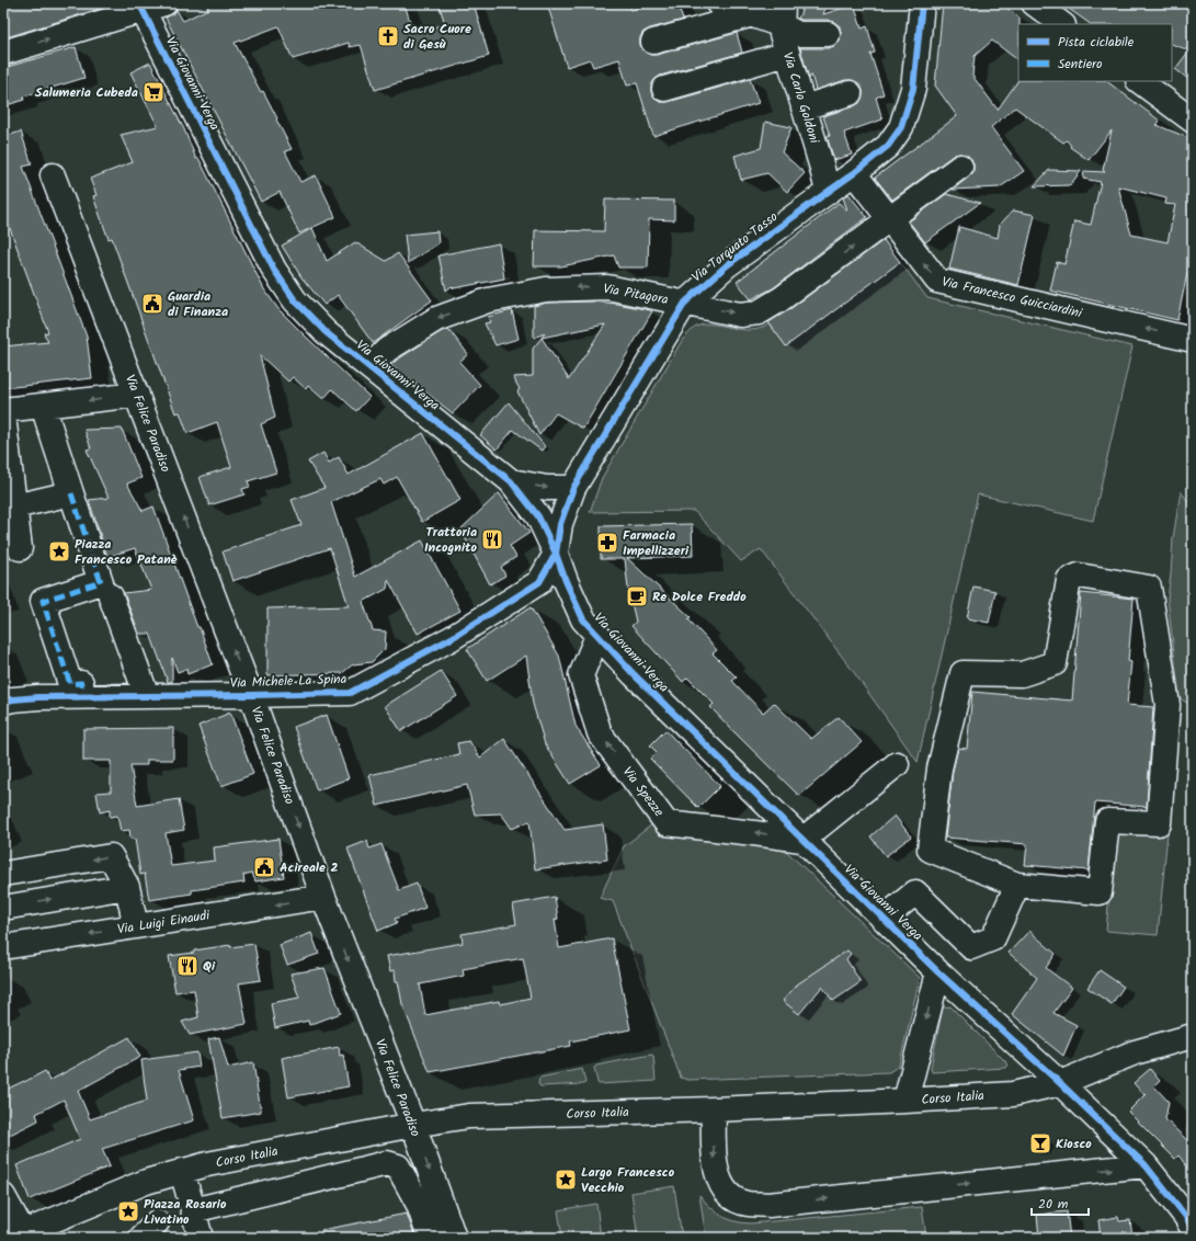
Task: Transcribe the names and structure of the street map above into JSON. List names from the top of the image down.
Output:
{
  "streets": {
    "street": [
      "Via Giovanni Verga",
      "Via Carlo Goldoni",
      "Via Torquato Tasso",
      "Via Pitagora",
      "Via Francesco Guicciardini",
      "Via Felice Paradiso",
      "Via Michele La Spina",
      "Via Spezze",
      "Via Luigi Einaudi",
      "Corso Italia"
    ]
  },
  "crossings": [
    ["Via Giovanni Verga", "Via Torquato Tasso"],
    ["Via Giovanni Verga", "Via Pitagora"],
    ["Via Giovanni Verga", "Via Michele La Spina"],
    ["Via Giovanni Verga", "Via Spezze"],
    ["Via Giovanni Verga", "Corso Italia"],
    ["Via Carlo Goldoni", "Via Torquato Tasso"],
    ["Via Torquato Tasso", "Via Pitagora"],
    ["Via Torquato Tasso", "Via Francesco Guicciardini"],
    ["Via Torquato Tasso", "Via Michele La Spina"],
    ["Via Pitagora", "Via Francesco Guicciardini"],
    ["Via Felice Paradiso", "Via Michele La Spina"],
    ["Via Felice Paradiso", "Via Luigi Einaudi"],
    ["Via Felice Paradiso", "Corso Italia"]
  ],
  "one_way": ["Via Francesco Guicciardini", "Via Spezze"],
  "places": {
    "church": ["Sacro Cuore di Gesù"],
    "supermarket": ["Salumeria Cubeda"],
    "public building": ["Guardia di Finanza", "Acireale 2"],
    "restaurant": ["Trattoria Incognito", "Qi"],
    "pharmacy": ["Farmacia Impellizzeri"],
    "place": ["Piazza Francesco Patanè", "Largo Francesco Vecchio", "Piazza Rosario Livatino"],
    "cafe": ["Re Dolce Freddo"],
    "bar": ["Kiosco"]
  },
  "legend": ["Pista ciclabile", "Sentiero"],
  "scale_bar": "20 m"
}
